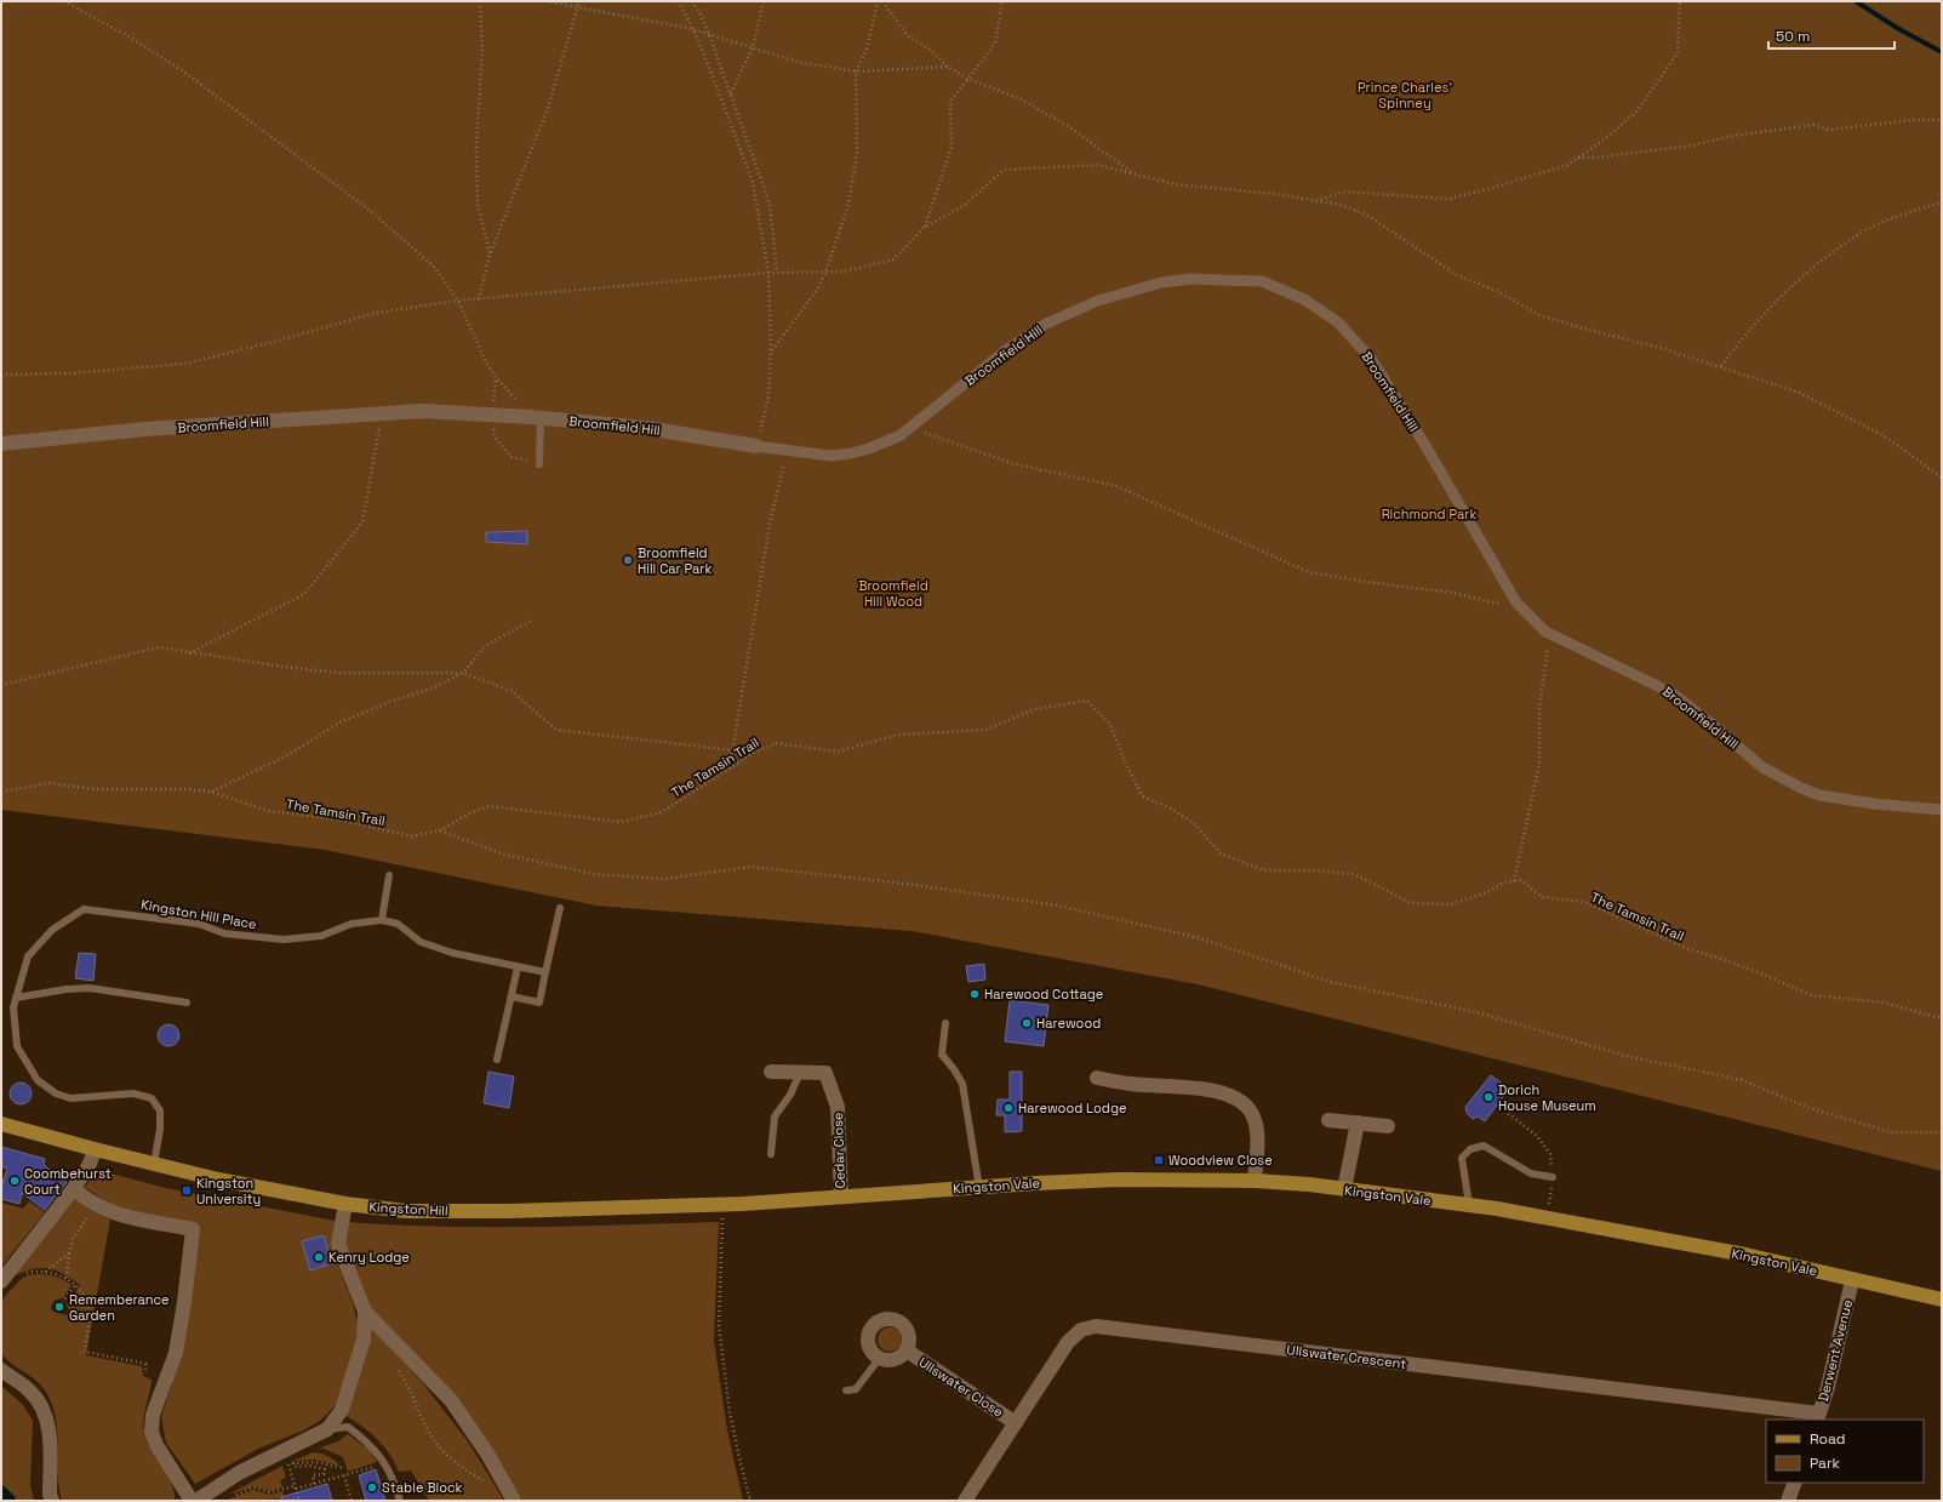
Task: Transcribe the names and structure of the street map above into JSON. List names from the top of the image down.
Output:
{
  "streets": {
    "main road": ["Kingston Vale", "Kingston Hill"],
    "street": [
      "Broomfield Hill",
      "Cedar Close",
      "Derwent Avenue",
      "Ullswater Crescent",
      "Ullswater Close"
    ],
    "lane": ["Kingston Hill Place"],
    "path": ["The Tamsin Trail"]
  },
  "crossings": [
    ["Kingston Hill Place", "Kingston Hill"],
    ["Cedar Close", "Kingston Vale"],
    ["Kingston Vale", "Kingston Hill"],
    ["Kingston Vale", "Derwent Avenue"],
    ["Derwent Avenue", "Ullswater Crescent"],
    ["Ullswater Crescent", "Ullswater Close"]
  ],
  "parks": ["Prince Charles' Spinney", "Richmond Park", "Broomfield Hill Wood"],
  "places": {
    "other": [
      "Broomfield Hill Car Park",
      "Harewood Cottage",
      "Harewood",
      "Dorich House Museum",
      "Harewood Lodge",
      "Coombehurst Court",
      "Kenry Lodge",
      "Rememberance Garden",
      "Stable Block"
    ],
    "transit": ["Woodview Close", "Kingston University"]
  },
  "legend": ["Road", "Park"],
  "scale_bar": "50 m"
}
